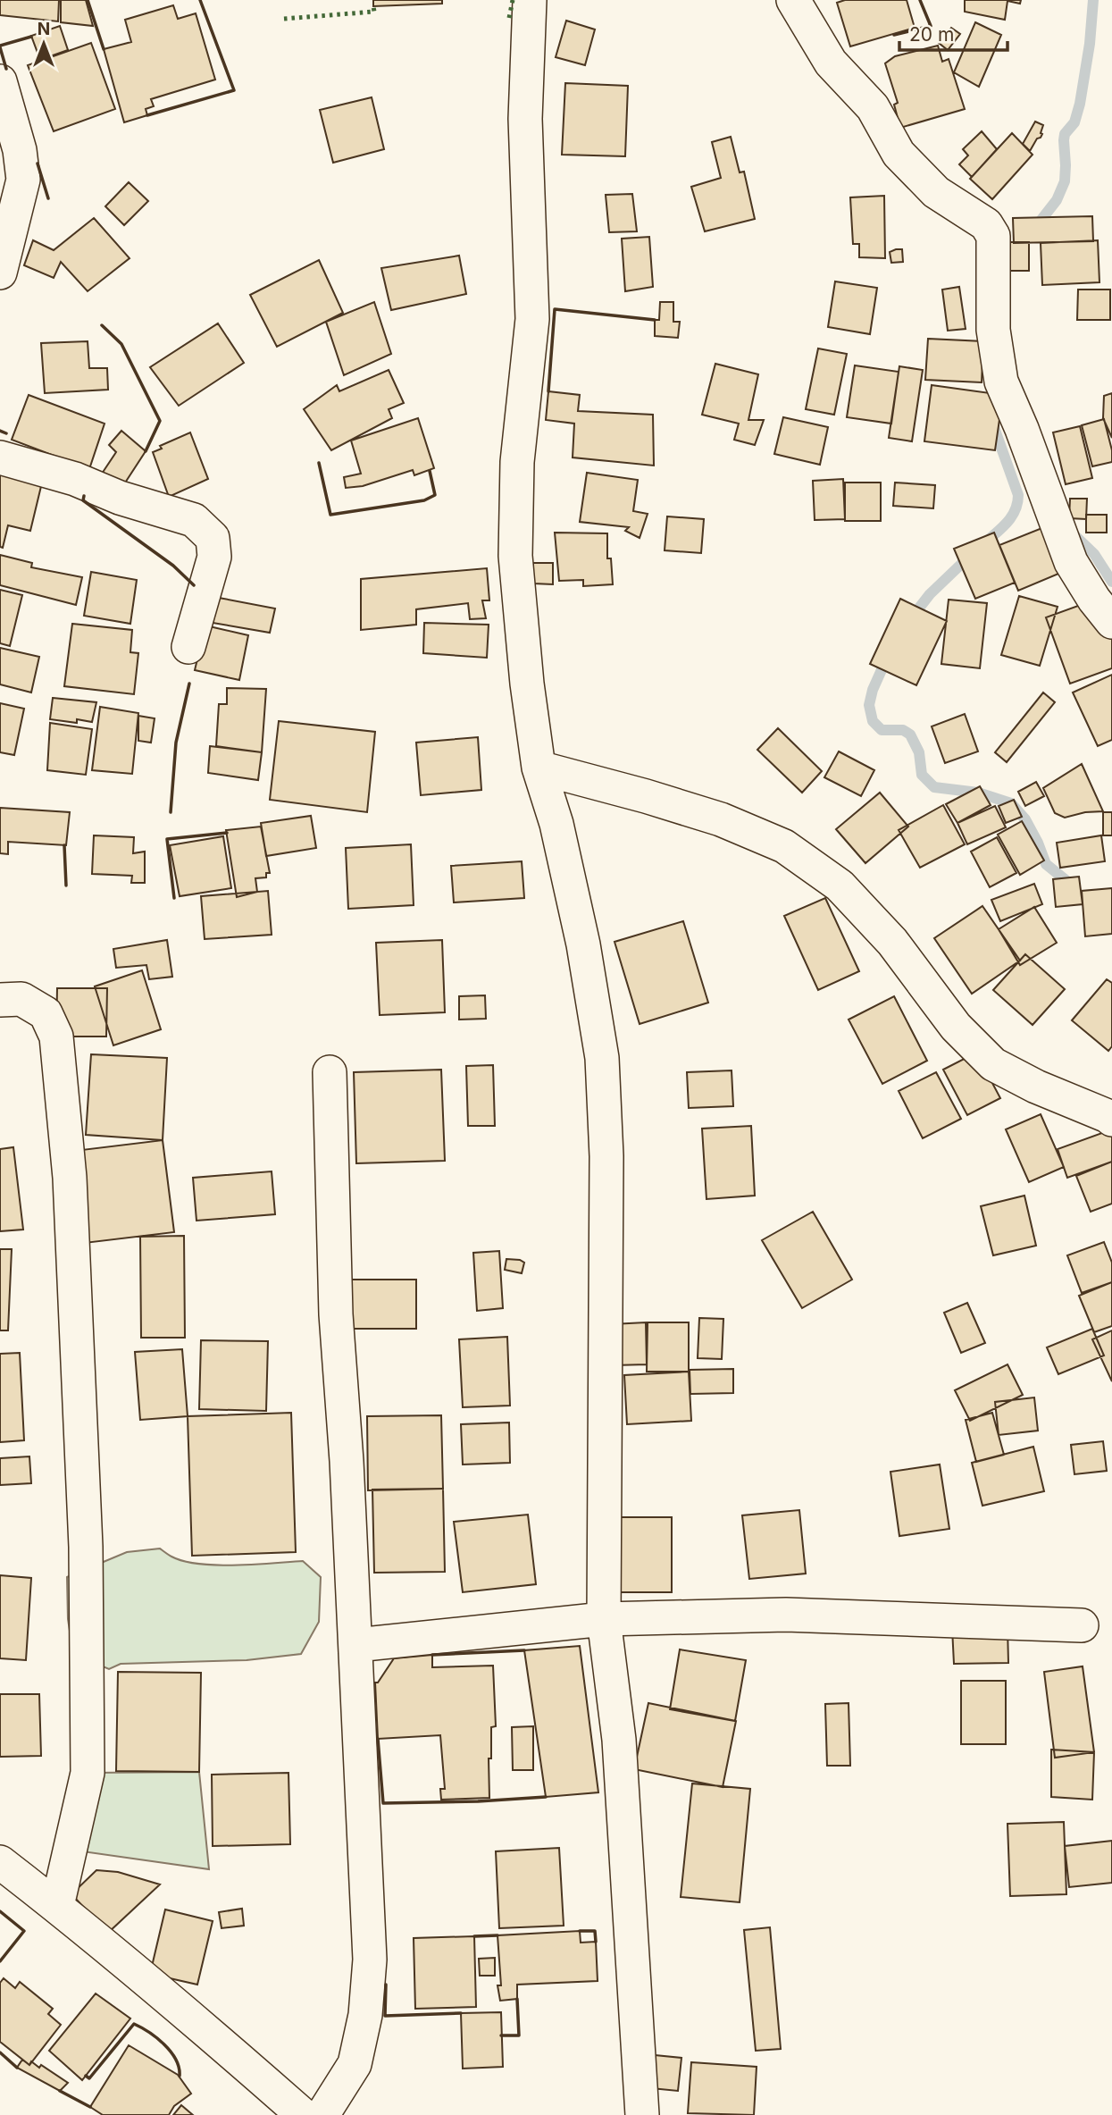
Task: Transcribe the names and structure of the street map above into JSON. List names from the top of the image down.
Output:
{
  "scale_bar": "20 m",
  "north": "top"
}
